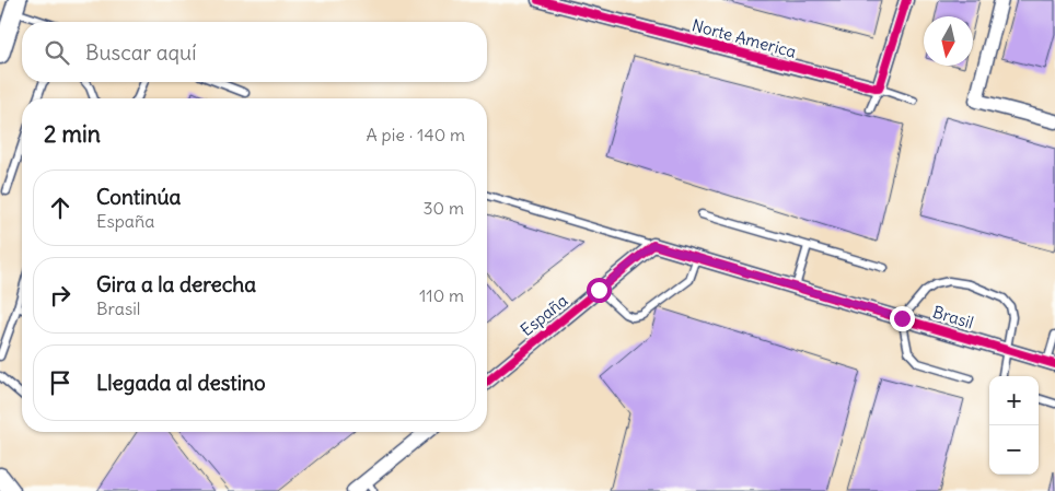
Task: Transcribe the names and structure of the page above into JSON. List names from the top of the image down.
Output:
{
  "streets": {
    "street": ["Norte America", "España", "Brasil"]
  },
  "crossings": [
    ["España", "Brasil"]
  ],
  "north": "bottom",
  "page": {
    "search": "Buscar aquí",
    "heading": ["2 min", "A pie · 140 m"],
    "list": [
      ["Continúa", "España", "30 m"],
      ["Gira a la derecha", "Brasil", "110 m"],
      "Llegada al destino"
    ],
    "map_buttons": ["+", "−"]
  }
}
